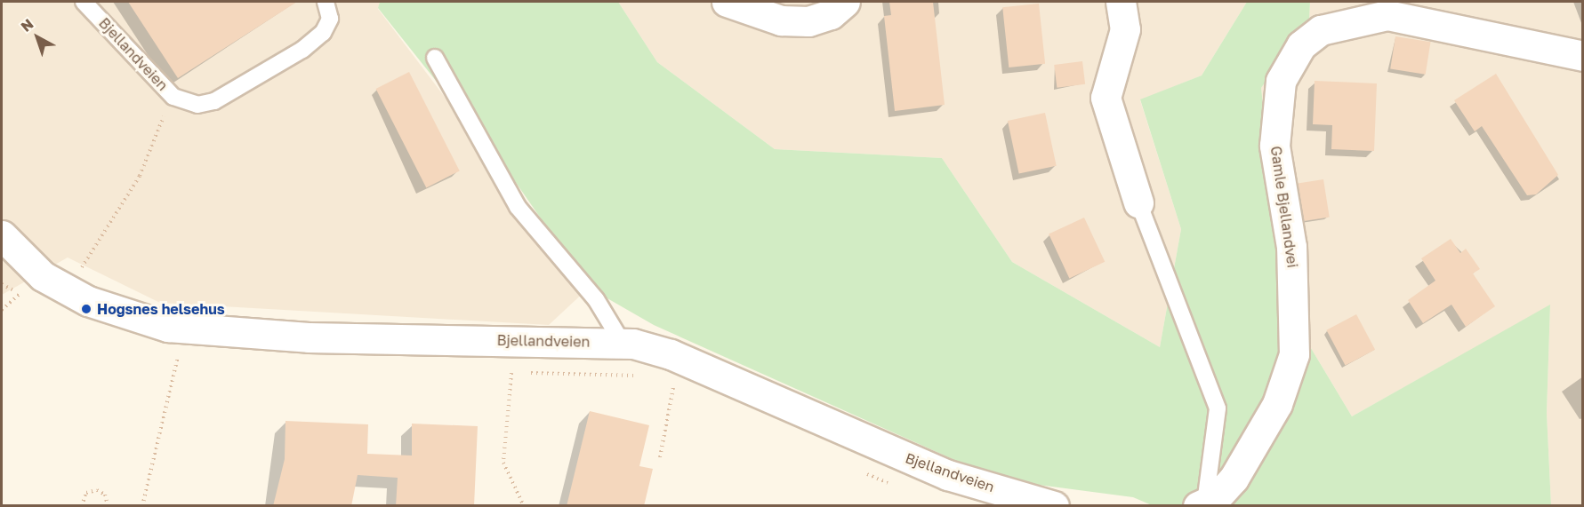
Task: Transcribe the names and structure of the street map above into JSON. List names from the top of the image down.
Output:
{
  "streets": {
    "street": ["Bjellandveien", "Gamle Bjellandvei"]
  },
  "places": ["Hogsnes helsehus"],
  "north": "top left"
}
